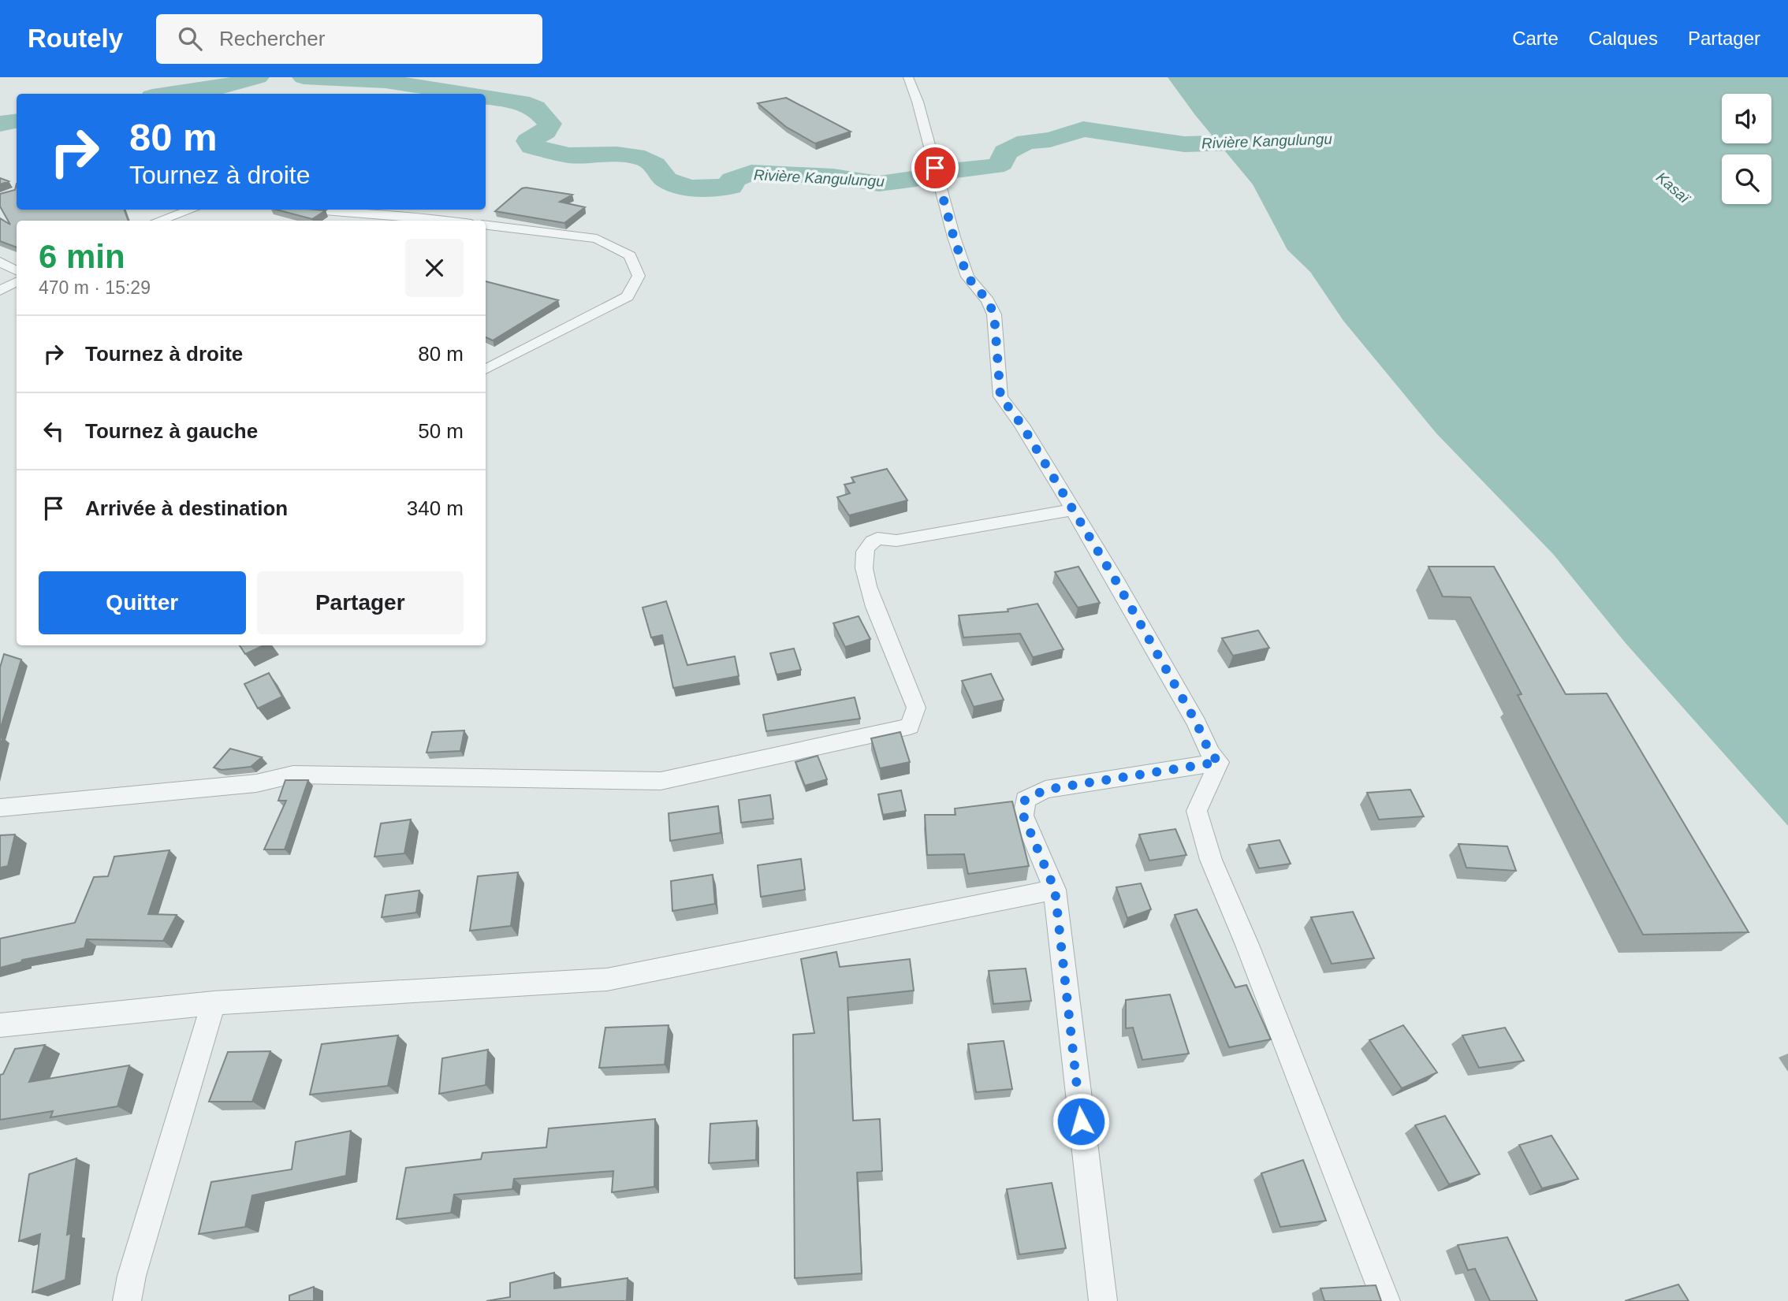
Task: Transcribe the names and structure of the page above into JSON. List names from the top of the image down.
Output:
{
  "water": ["Rivière Kangulungu", "Kasaï"],
  "page": {
    "header": "Routely",
    "search": "Rechercher",
    "nav": ["Carte", "Calques", "Partager"],
    "turn": ["80 m", "Tournez à droite"],
    "heading": ["6 min", "470 m · 15:29"],
    "list": [
      {
        "name": "Tournez à droite",
        "value": "80 m"
      },
      {
        "name": "Tournez à gauche",
        "value": "50 m"
      },
      {
        "name": "Arrivée à destination",
        "value": "340 m"
      }
    ],
    "buttons": ["Quitter", "Partager"]
  }
}
